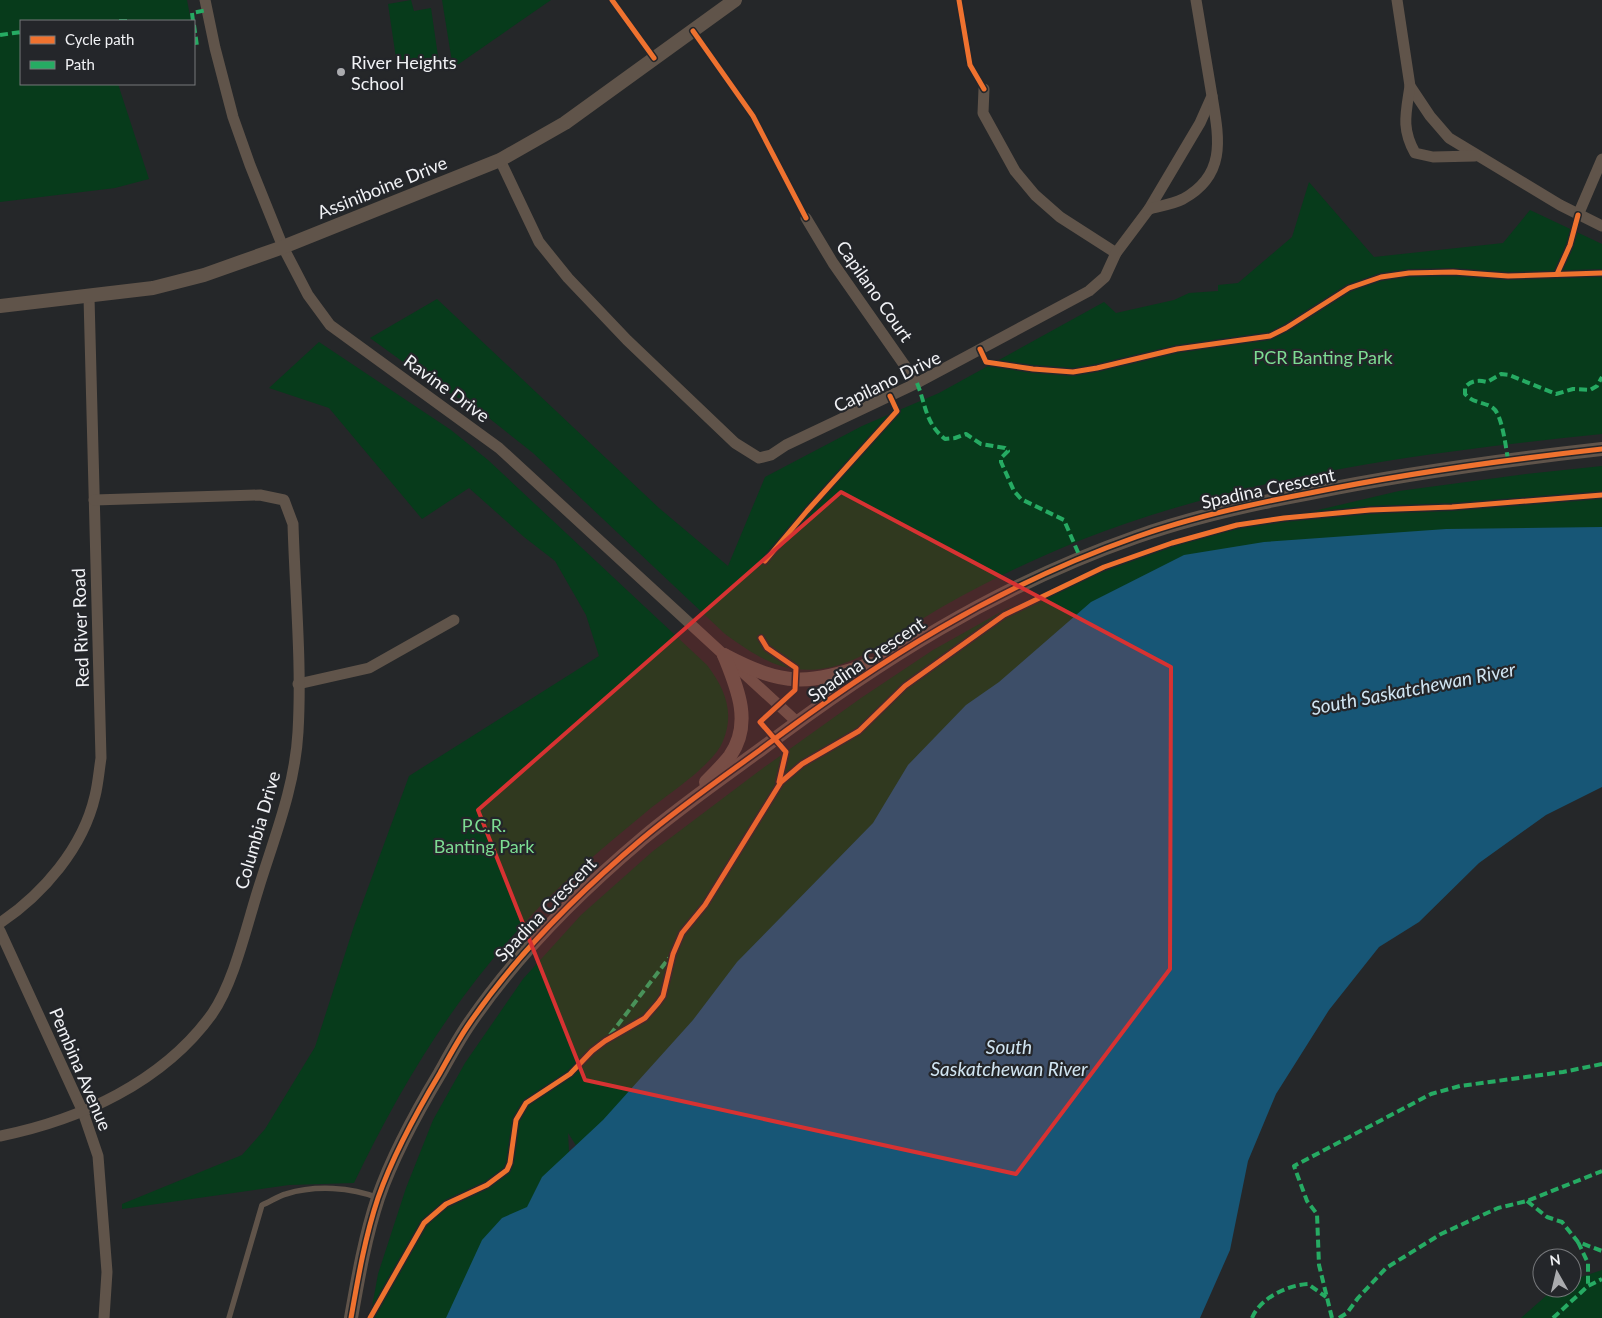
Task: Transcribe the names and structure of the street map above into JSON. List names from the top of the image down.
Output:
{
  "streets": {
    "street": [
      "Assiniboine Drive",
      "Capilano Court",
      "Capilano Drive",
      "Ravine Drive",
      "Spadina Crescent",
      "Red River Road",
      "Columbia Drive",
      "Pembina Avenue"
    ]
  },
  "crossings": [
    ["Assiniboine Drive", "Capilano Drive"],
    ["Assiniboine Drive", "Ravine Drive"],
    ["Assiniboine Drive", "Red River Road"],
    ["Capilano Court", "Capilano Drive"],
    ["Ravine Drive", "Spadina Crescent"],
    ["Red River Road", "Columbia Drive"],
    ["Columbia Drive", "Pembina Avenue"]
  ],
  "water": ["South Saskatchewan River"],
  "parks": ["PCR Banting Park", "P.C.R. Banting Park"],
  "places": ["River Heights School"],
  "legend": ["Cycle path", "Path"],
  "north": "top"
}
